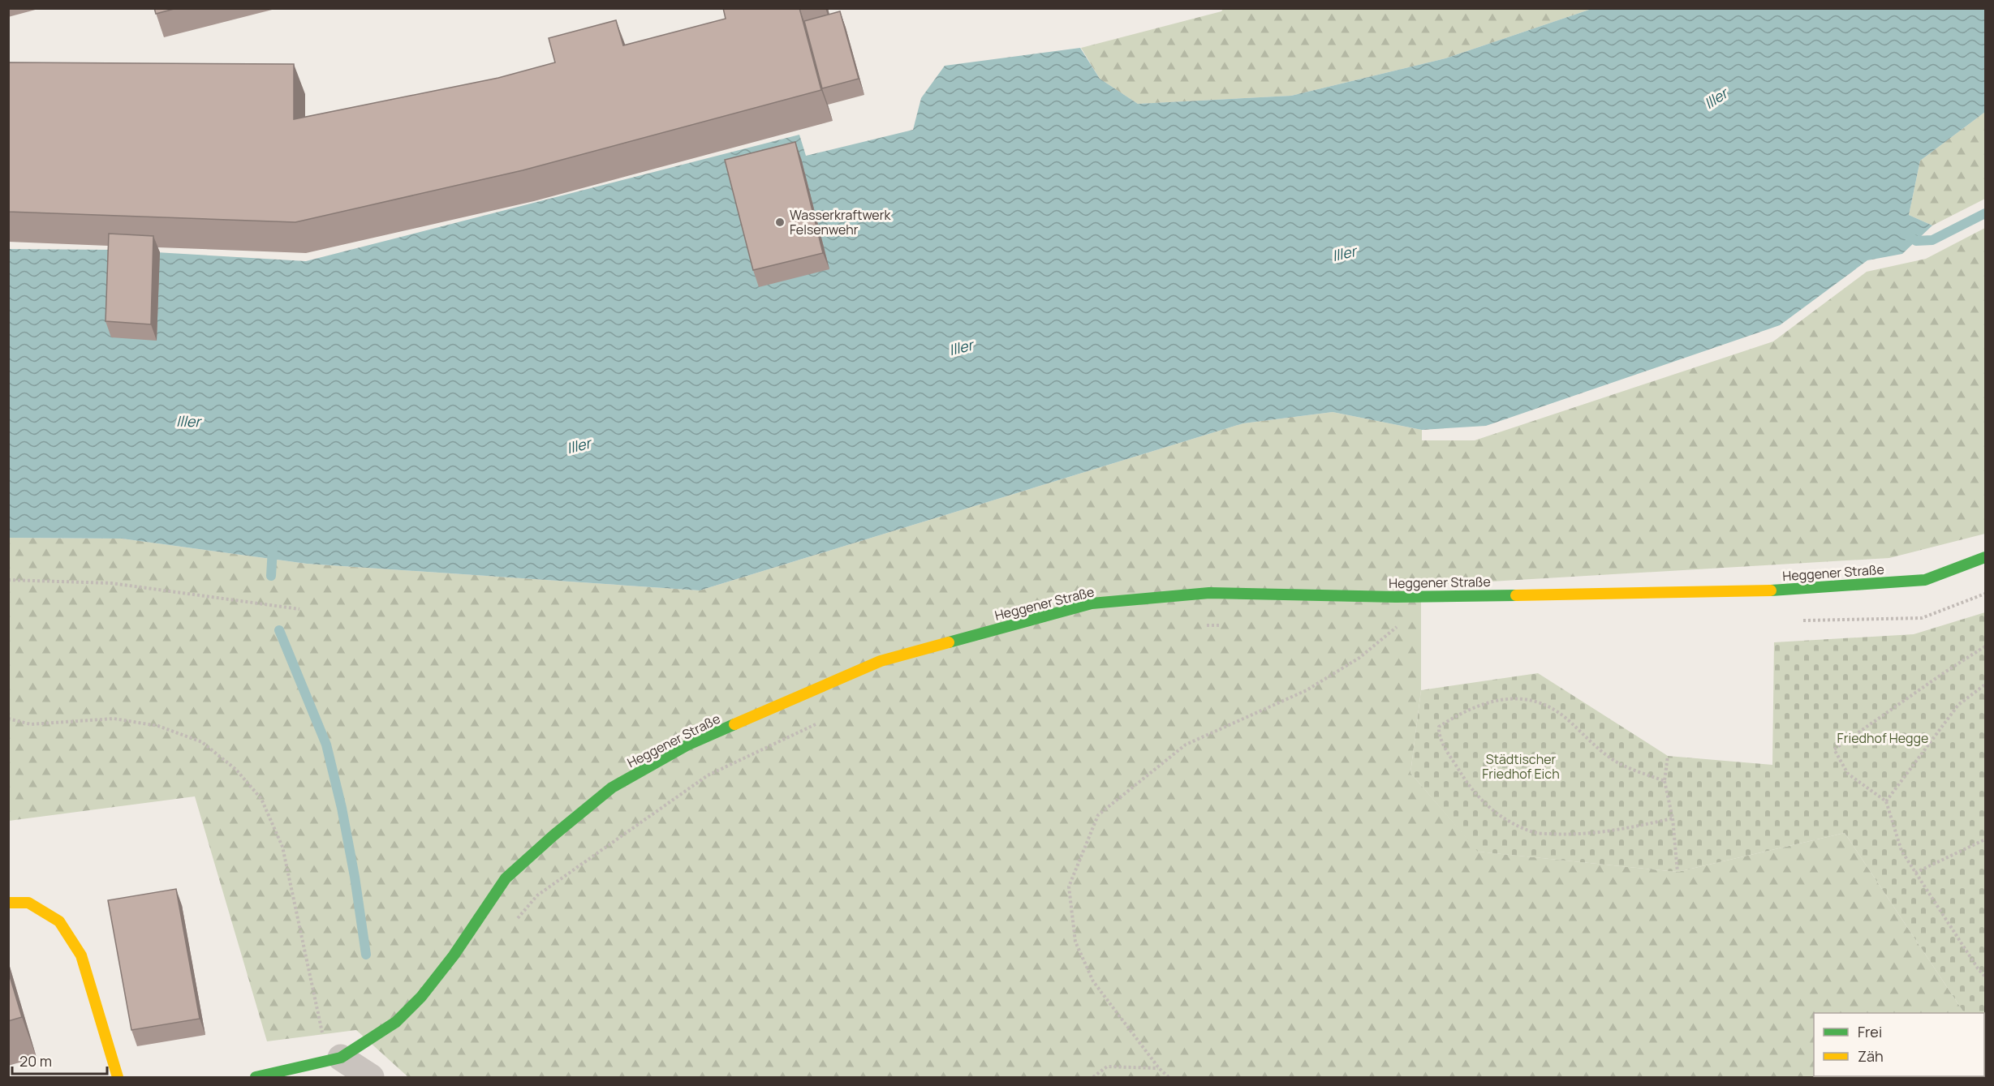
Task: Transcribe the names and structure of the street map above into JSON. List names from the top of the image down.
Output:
{
  "streets": {
    "street": ["Heggener Straße"]
  },
  "water": ["Iller"],
  "parks": ["Friedhof Hegge", "Städtischer Friedhof Eich"],
  "places": ["Wasserkraftwerk Felsenwehr"],
  "legend": ["Frei", "Zäh"],
  "scale_bar": "20 m"
}
